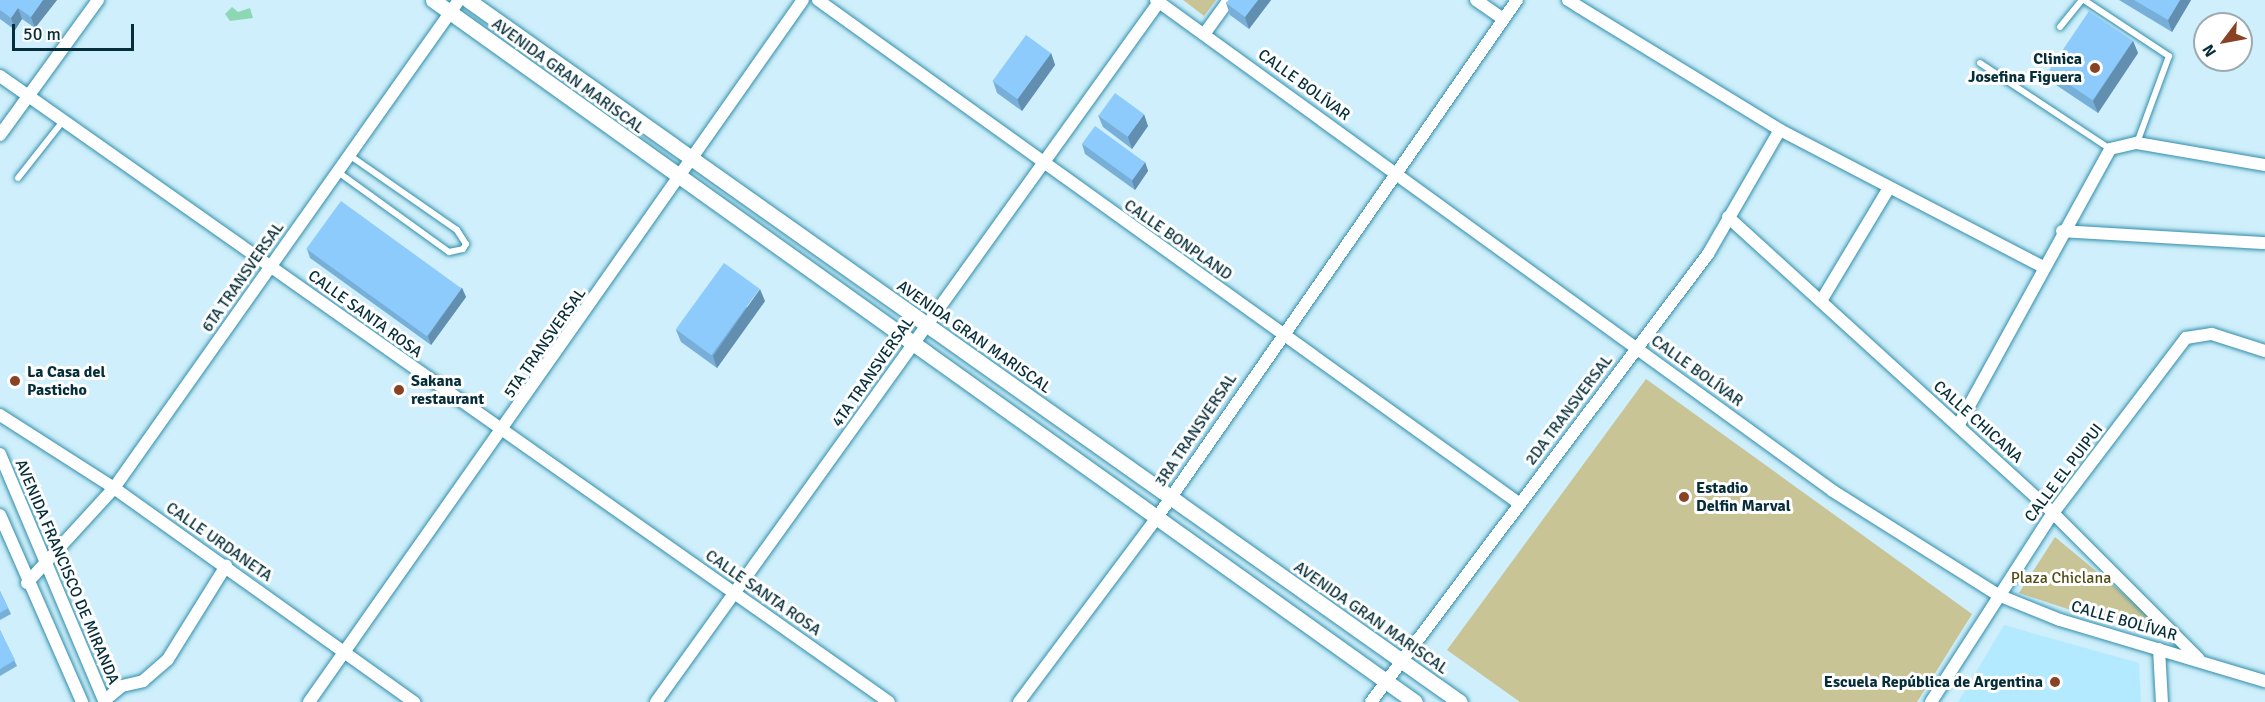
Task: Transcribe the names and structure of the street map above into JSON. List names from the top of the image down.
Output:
{
  "streets": {
    "street": [
      "AVENIDA GRAN MARISCAL",
      "CALLE BOLÍVAR",
      "CALLE BONPLAND",
      "6TA TRANSVERSAL",
      "CALLE SANTA ROSA",
      "5TA TRANSVERSAL",
      "4TA TRANSVERSAL",
      "2DA TRANSVERSAL",
      "CALLE CHICANA",
      "3RA TRANSVERSAL",
      "CALLE EL PUIPUI",
      "CALLE URDANETA",
      "AVENIDA FRANCISCO DE MIRANDA"
    ]
  },
  "crossings": [
    ["AVENIDA GRAN MARISCAL", "6TA TRANSVERSAL"],
    ["AVENIDA GRAN MARISCAL", "5TA TRANSVERSAL"],
    ["AVENIDA GRAN MARISCAL", "4TA TRANSVERSAL"],
    ["AVENIDA GRAN MARISCAL", "2DA TRANSVERSAL"],
    ["AVENIDA GRAN MARISCAL", "3RA TRANSVERSAL"],
    ["CALLE BOLÍVAR", "4TA TRANSVERSAL"],
    ["CALLE BOLÍVAR", "2DA TRANSVERSAL"],
    ["CALLE BOLÍVAR", "CALLE CHICANA"],
    ["CALLE BOLÍVAR", "3RA TRANSVERSAL"],
    ["CALLE BOLÍVAR", "CALLE EL PUIPUI"],
    ["CALLE BONPLAND", "4TA TRANSVERSAL"],
    ["CALLE BONPLAND", "2DA TRANSVERSAL"],
    ["CALLE BONPLAND", "3RA TRANSVERSAL"],
    ["6TA TRANSVERSAL", "CALLE SANTA ROSA"],
    ["6TA TRANSVERSAL", "CALLE URDANETA"],
    ["6TA TRANSVERSAL", "AVENIDA FRANCISCO DE MIRANDA"],
    ["CALLE SANTA ROSA", "5TA TRANSVERSAL"],
    ["CALLE SANTA ROSA", "4TA TRANSVERSAL"],
    ["5TA TRANSVERSAL", "CALLE URDANETA"],
    ["2DA TRANSVERSAL", "CALLE CHICANA"],
    ["CALLE CHICANA", "CALLE EL PUIPUI"]
  ],
  "parks": ["Plaza Chiclana"],
  "places": [
    "Clinica Josefina Figuera",
    "La Casa del Pasticho",
    "Sakana restaurant",
    "Estadio Delfin Marval",
    "Escuela República de Argentina"
  ],
  "scale_bar": "50 m",
  "north": "bottom left"
}
